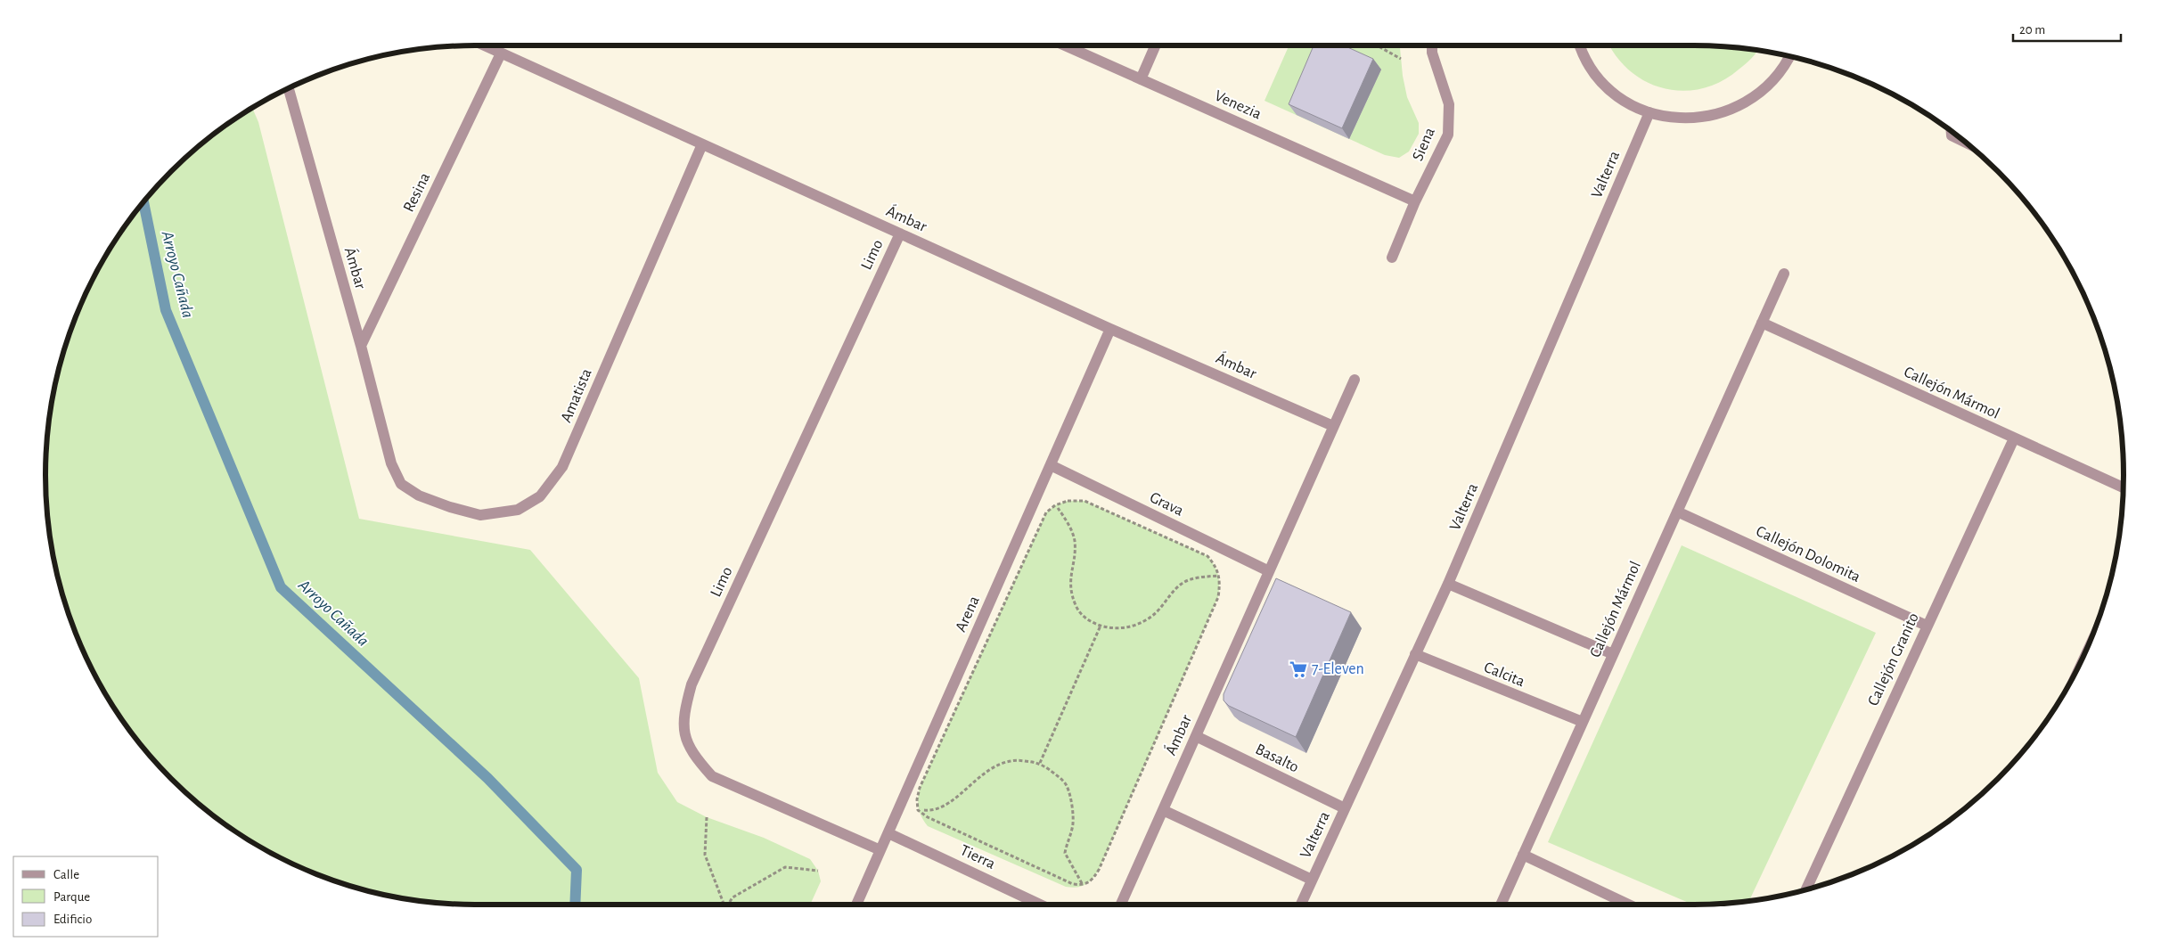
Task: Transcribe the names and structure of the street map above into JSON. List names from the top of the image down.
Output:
{
  "streets": {
    "street": [
      "Venezia",
      "Siena",
      "Valterra",
      "Resina",
      "Ámbar",
      "Limo",
      "Callejón Mármol",
      "Amatista",
      "Grava",
      "Callejón Dolomita",
      "Arena",
      "Callejón Granito",
      "Calcita",
      "Basalto",
      "Tierra"
    ]
  },
  "crossings": [
    ["Venezia", "Siena"],
    ["Valterra", "Calcita"],
    ["Valterra", "Basalto"],
    ["Resina", "Ámbar"],
    ["Ámbar", "Limo"],
    ["Ámbar", "Amatista"],
    ["Ámbar", "Grava"],
    ["Ámbar", "Arena"],
    ["Ámbar", "Basalto"],
    ["Limo", "Arena"],
    ["Callejón Mármol", "Callejón Dolomita"],
    ["Callejón Mármol", "Callejón Granito"],
    ["Callejón Mármol", "Calcita"],
    ["Grava", "Arena"],
    ["Callejón Dolomita", "Callejón Granito"],
    ["Arena", "Tierra"]
  ],
  "water": ["Arroyo Cañada"],
  "places": {
    "supermarket": ["7-Eleven"]
  },
  "legend": ["Calle", "Parque", "Edificio"],
  "scale_bar": "20 m"
}
